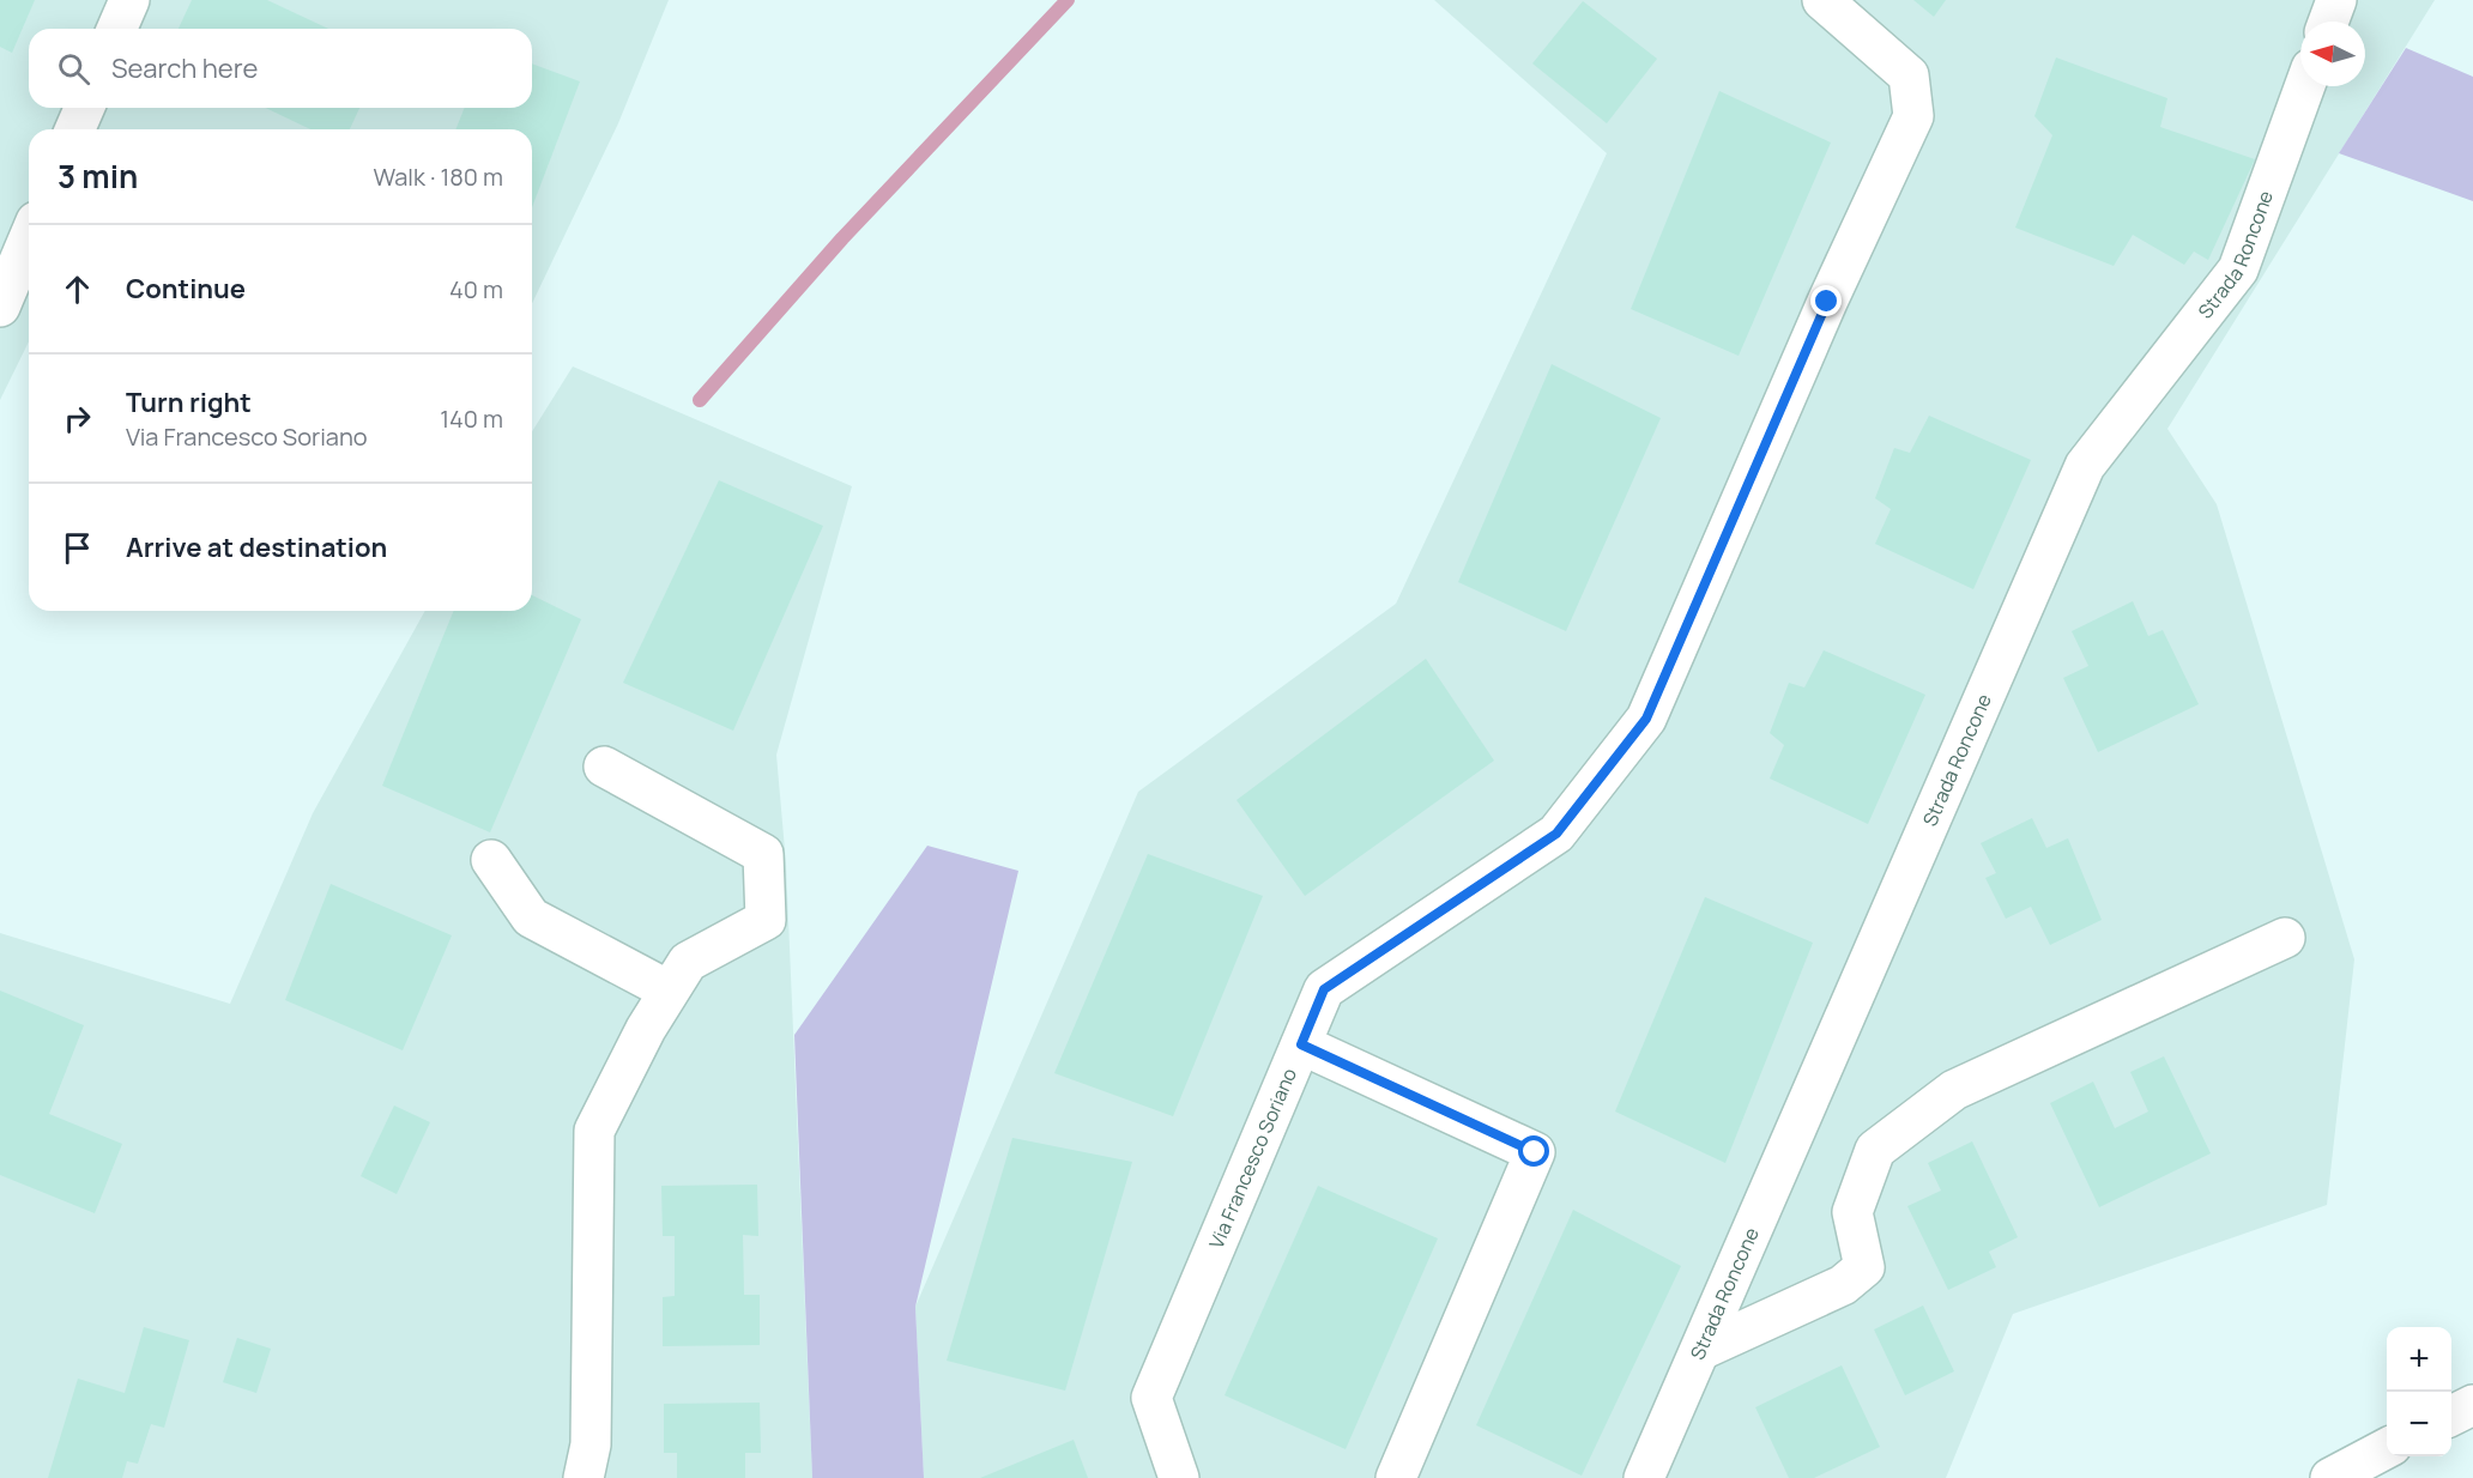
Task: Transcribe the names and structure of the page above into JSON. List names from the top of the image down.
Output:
{
  "streets": {
    "street": ["Strada Roncone", "Via Francesco Soriano"]
  },
  "north": "left",
  "page": {
    "search": "Search here",
    "heading": ["3 min", "Walk · 180 m"],
    "list": [
      ["Continue", "40 m"],
      ["Turn right", "Via Francesco Soriano", "140 m"],
      "Arrive at destination"
    ],
    "map_buttons": ["+", "−"]
  }
}
